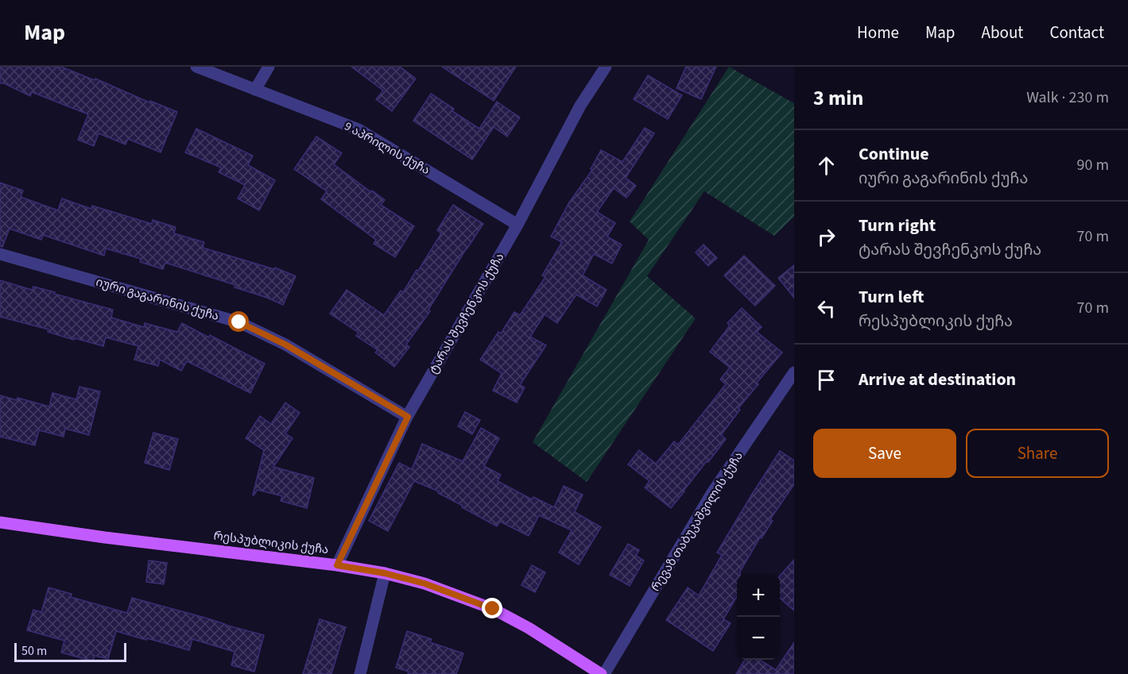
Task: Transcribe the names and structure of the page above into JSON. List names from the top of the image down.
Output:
{
  "streets": {
    "main road": ["რესპუბლიკის ქუჩა"],
    "street": [
      "9 აპრილის ქუჩა",
      "იური გაგარინის ქუჩა",
      "ტარას შევჩენკოს ქუჩა",
      "რევაზ თაბუკაშვილის ქუჩა"
    ]
  },
  "crossings": [
    ["9 აპრილის ქუჩა", "ტარას შევჩენკოს ქუჩა"],
    ["იური გაგარინის ქუჩა", "ტარას შევჩენკოს ქუჩა"],
    ["ტარას შევჩენკოს ქუჩა", "რესპუბლიკის ქუჩა"],
    ["რევაზ თაბუკაშვილის ქუჩა", "რესპუბლიკის ქუჩა"]
  ],
  "scale_bar": "50 m",
  "page": {
    "header": "Map",
    "nav": [
      "Home",
      "Map",
      "About",
      "Contact"
    ],
    "heading": ["3 min", "Walk · 230 m"],
    "list": [
      ["Continue", "იური გაგარინის ქუჩა", "90 m"],
      ["Turn right", "ტარას შევჩენკოს ქუჩა", "70 m"],
      ["Turn left", "რესპუბლიკის ქუჩა", "70 m"],
      "Arrive at destination"
    ],
    "buttons": ["Save", "Share"],
    "map_buttons": ["+", "−"],
    "scale": "50 m"
  }
}
